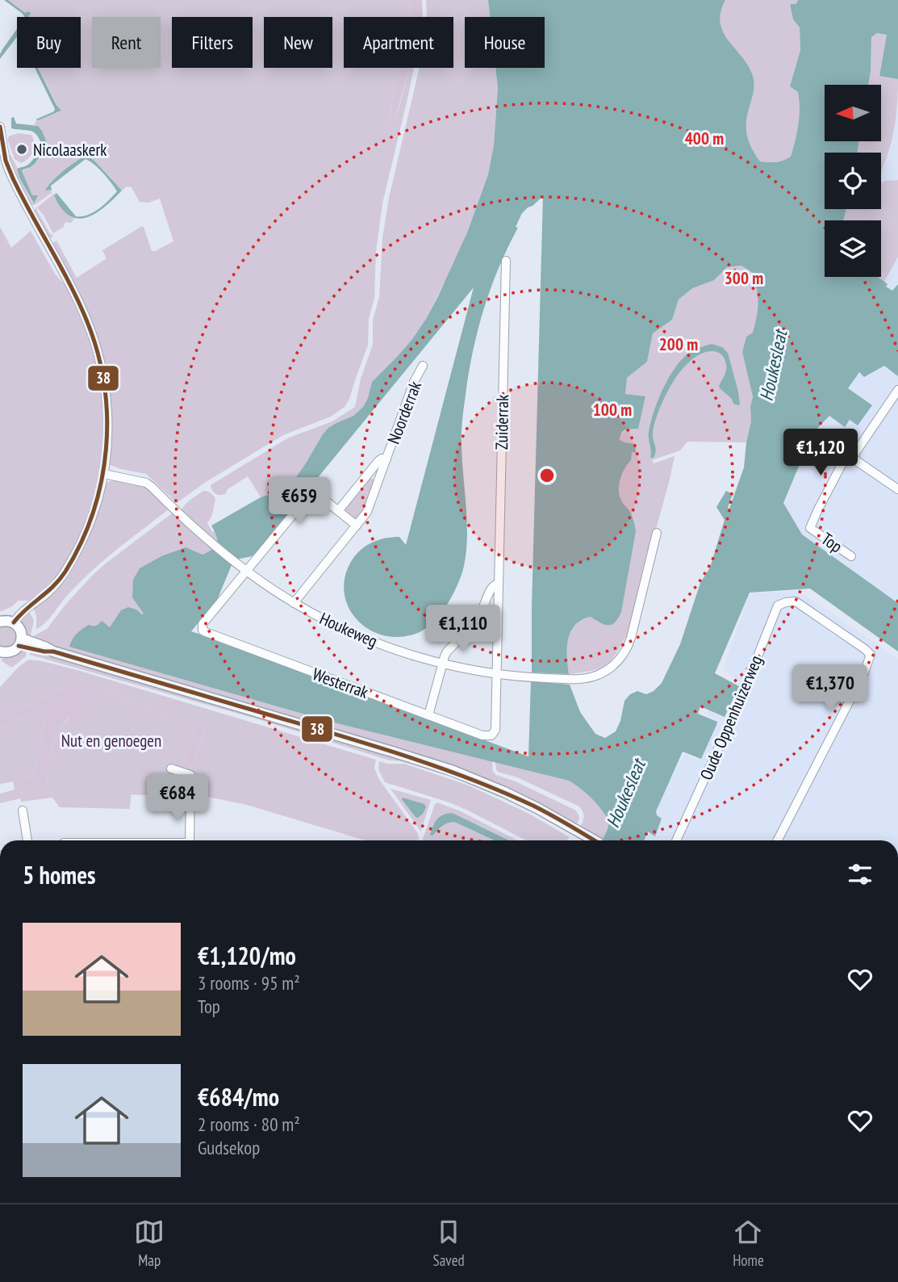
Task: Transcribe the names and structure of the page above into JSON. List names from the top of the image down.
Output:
{
  "streets": {
    "street": [
      "Noorderrak",
      "Zuiderrak",
      "Top",
      "Houkeweg",
      "Westerrak",
      "Oude Oppenhuizerweg"
    ]
  },
  "crossings": [
    ["Noorderrak", "Houkeweg"],
    ["Zuiderrak", "Houkeweg"],
    ["Zuiderrak", "Westerrak"],
    ["Houkeweg", "Westerrak"]
  ],
  "water": ["Houkesleat"],
  "parks": ["Nut en genoegen"],
  "places": ["Nicolaaskerk"],
  "lines": ["transit line 38"],
  "north": "left",
  "page": {
    "chip": [
      "Buy",
      "Rent",
      "Filters",
      "New",
      "Apartment",
      "House"
    ],
    "price": [
      "€1,120",
      "€659",
      "€1,110",
      "€1,370",
      "€684"
    ],
    "heading": "5 homes",
    "list": [
      {
        "name": "€1,120/mo",
        "note": "3 rooms · 95 m² · Top"
      },
      {
        "name": "€684/mo",
        "note": "2 rooms · 80 m² · Gudsekop"
      }
    ],
    "tabs": ["Map", "Saved", "Home"]
  },
  "rings": [
    "400 m",
    "300 m",
    "200 m",
    "100 m"
  ]
}
